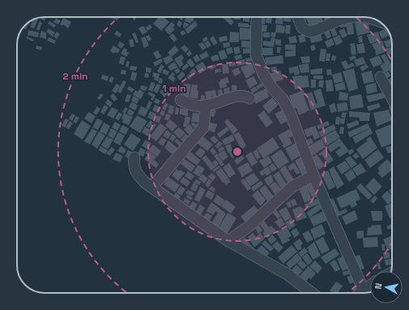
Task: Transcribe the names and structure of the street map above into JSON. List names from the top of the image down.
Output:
{
  "north": "left",
  "rings": ["2 min", "1 min"]
}
